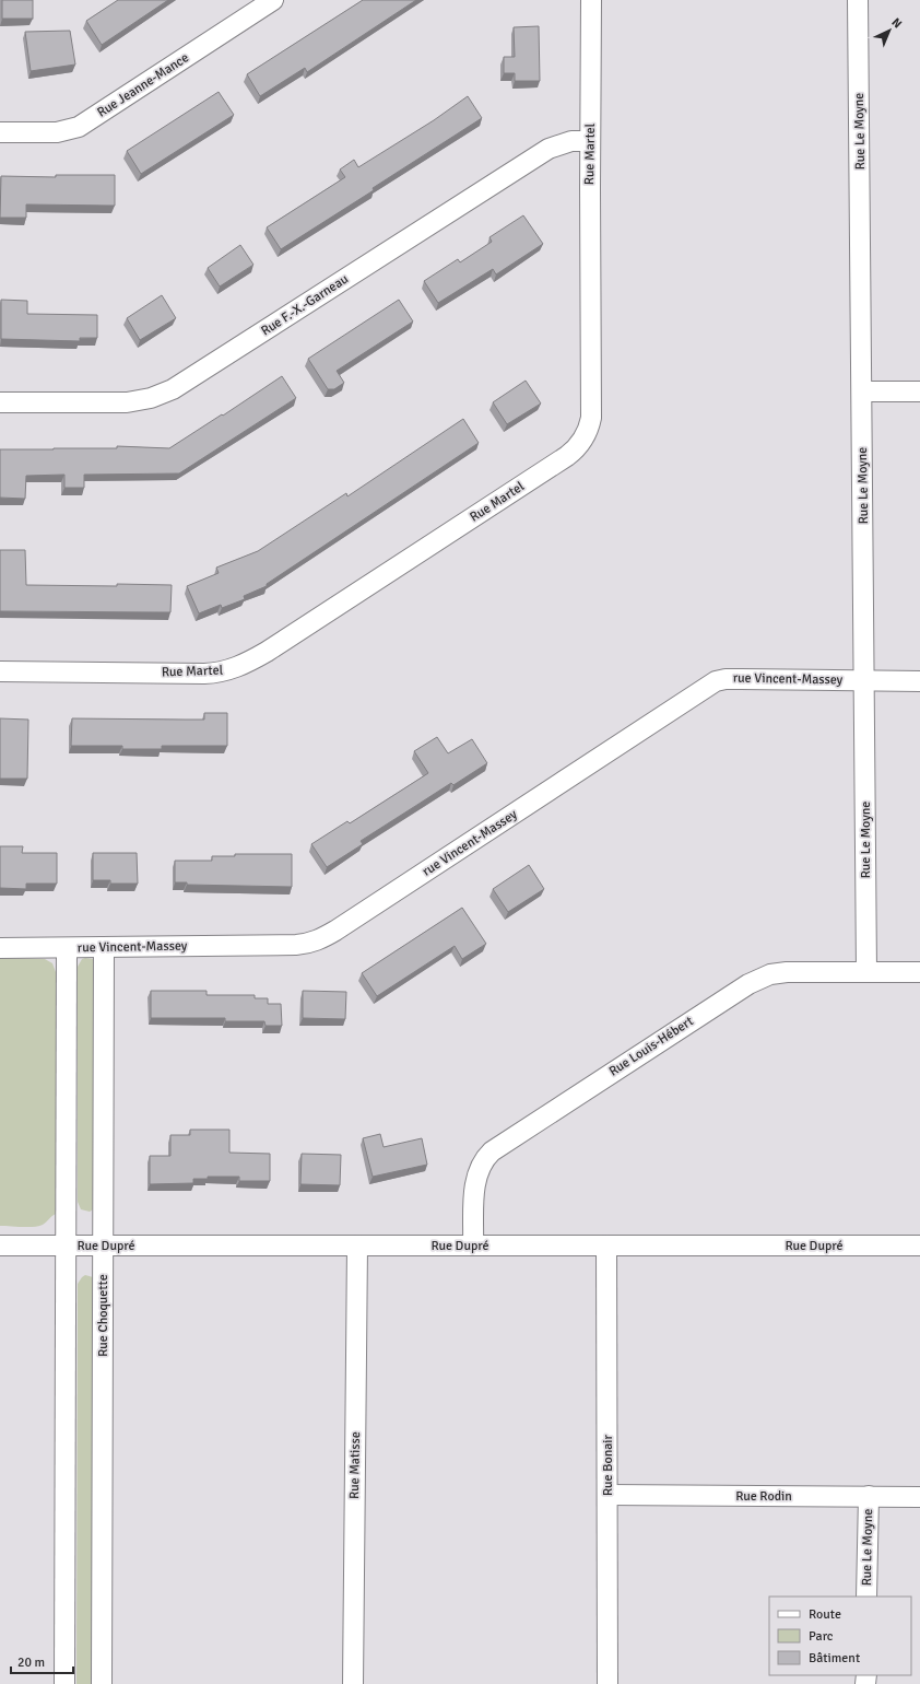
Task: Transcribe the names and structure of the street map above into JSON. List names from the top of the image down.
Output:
{
  "streets": {
    "street": [
      "Rue Jeanne-Mance",
      "Rue Le Moyne",
      "Rue Martel",
      "Rue F.-X.-Garneau",
      "rue Vincent-Massey",
      "Rue Louis-Hébert",
      "Rue Dupré",
      "Rue Choquette",
      "Rue Matisse",
      "Rue Bonair",
      "Rue Rodin"
    ]
  },
  "crossings": [
    ["Rue Le Moyne", "rue Vincent-Massey"],
    ["Rue Le Moyne", "Rue Louis-Hébert"],
    ["Rue Le Moyne", "Rue Rodin"],
    ["Rue Martel", "Rue F.-X.-Garneau"],
    ["rue Vincent-Massey", "Rue Choquette"],
    ["Rue Louis-Hébert", "Rue Dupré"],
    ["Rue Dupré", "Rue Choquette"],
    ["Rue Dupré", "Rue Matisse"],
    ["Rue Dupré", "Rue Bonair"],
    ["Rue Bonair", "Rue Rodin"]
  ],
  "legend": ["Route", "Parc", "Bâtiment"],
  "scale_bar": "20 m",
  "north": "top right"
}
